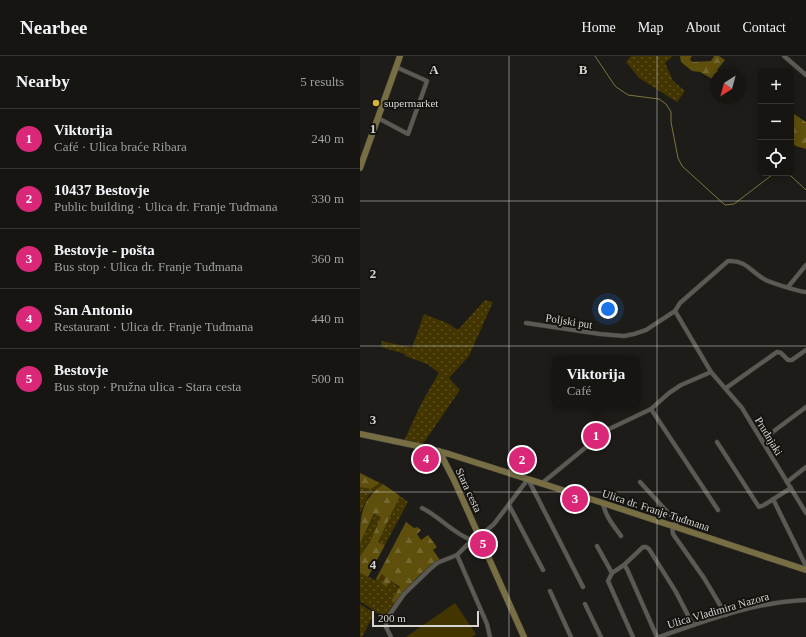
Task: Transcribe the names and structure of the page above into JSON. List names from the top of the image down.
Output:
{
  "streets": {
    "main road": ["Stara cesta", "Ulica dr. Franje Tuđmana"],
    "street": ["Poljski put", "Prudnjaki", "Ulica Vladimira Nazora"]
  },
  "crossings": [
    ["Poljski put", "Prudnjaki"],
    ["Stara cesta", "Ulica dr. Franje Tuđmana"]
  ],
  "places": ["supermarket"],
  "scale_bar": "200 m",
  "north": "bottom left",
  "page": {
    "header": "Nearbee",
    "nav": [
      "Home",
      "Map",
      "About",
      "Contact"
    ],
    "heading": ["Nearby", "5 results"],
    "map_buttons": ["+", "−"],
    "list": [
      {
        "mark": "1",
        "name": "Viktorija",
        "note": "Café · Ulica braće Ribara",
        "value": "240 m"
      },
      {
        "mark": "2",
        "name": "10437 Bestovje",
        "note": "Public building · Ulica dr. Franje Tuđmana",
        "value": "330 m"
      },
      {
        "mark": "3",
        "name": "Bestovje - pošta",
        "note": "Bus stop · Ulica dr. Franje Tuđmana",
        "value": "360 m"
      },
      {
        "mark": "4",
        "name": "San Antonio",
        "note": "Restaurant · Ulica dr. Franje Tuđmana",
        "value": "440 m"
      },
      {
        "mark": "5",
        "name": "Bestovje",
        "note": "Bus stop · Pružna ulica - Stara cesta",
        "value": "500 m"
      }
    ],
    "popup": ["Viktorija", "Café"],
    "pins": [
      "1",
      "4",
      "2",
      "3",
      "5"
    ],
    "scale": "200 m"
  },
  "grid": {
    "columns": ["A", "B"],
    "rows": [
      "1",
      "2",
      "3",
      "4"
    ]
  }
}
